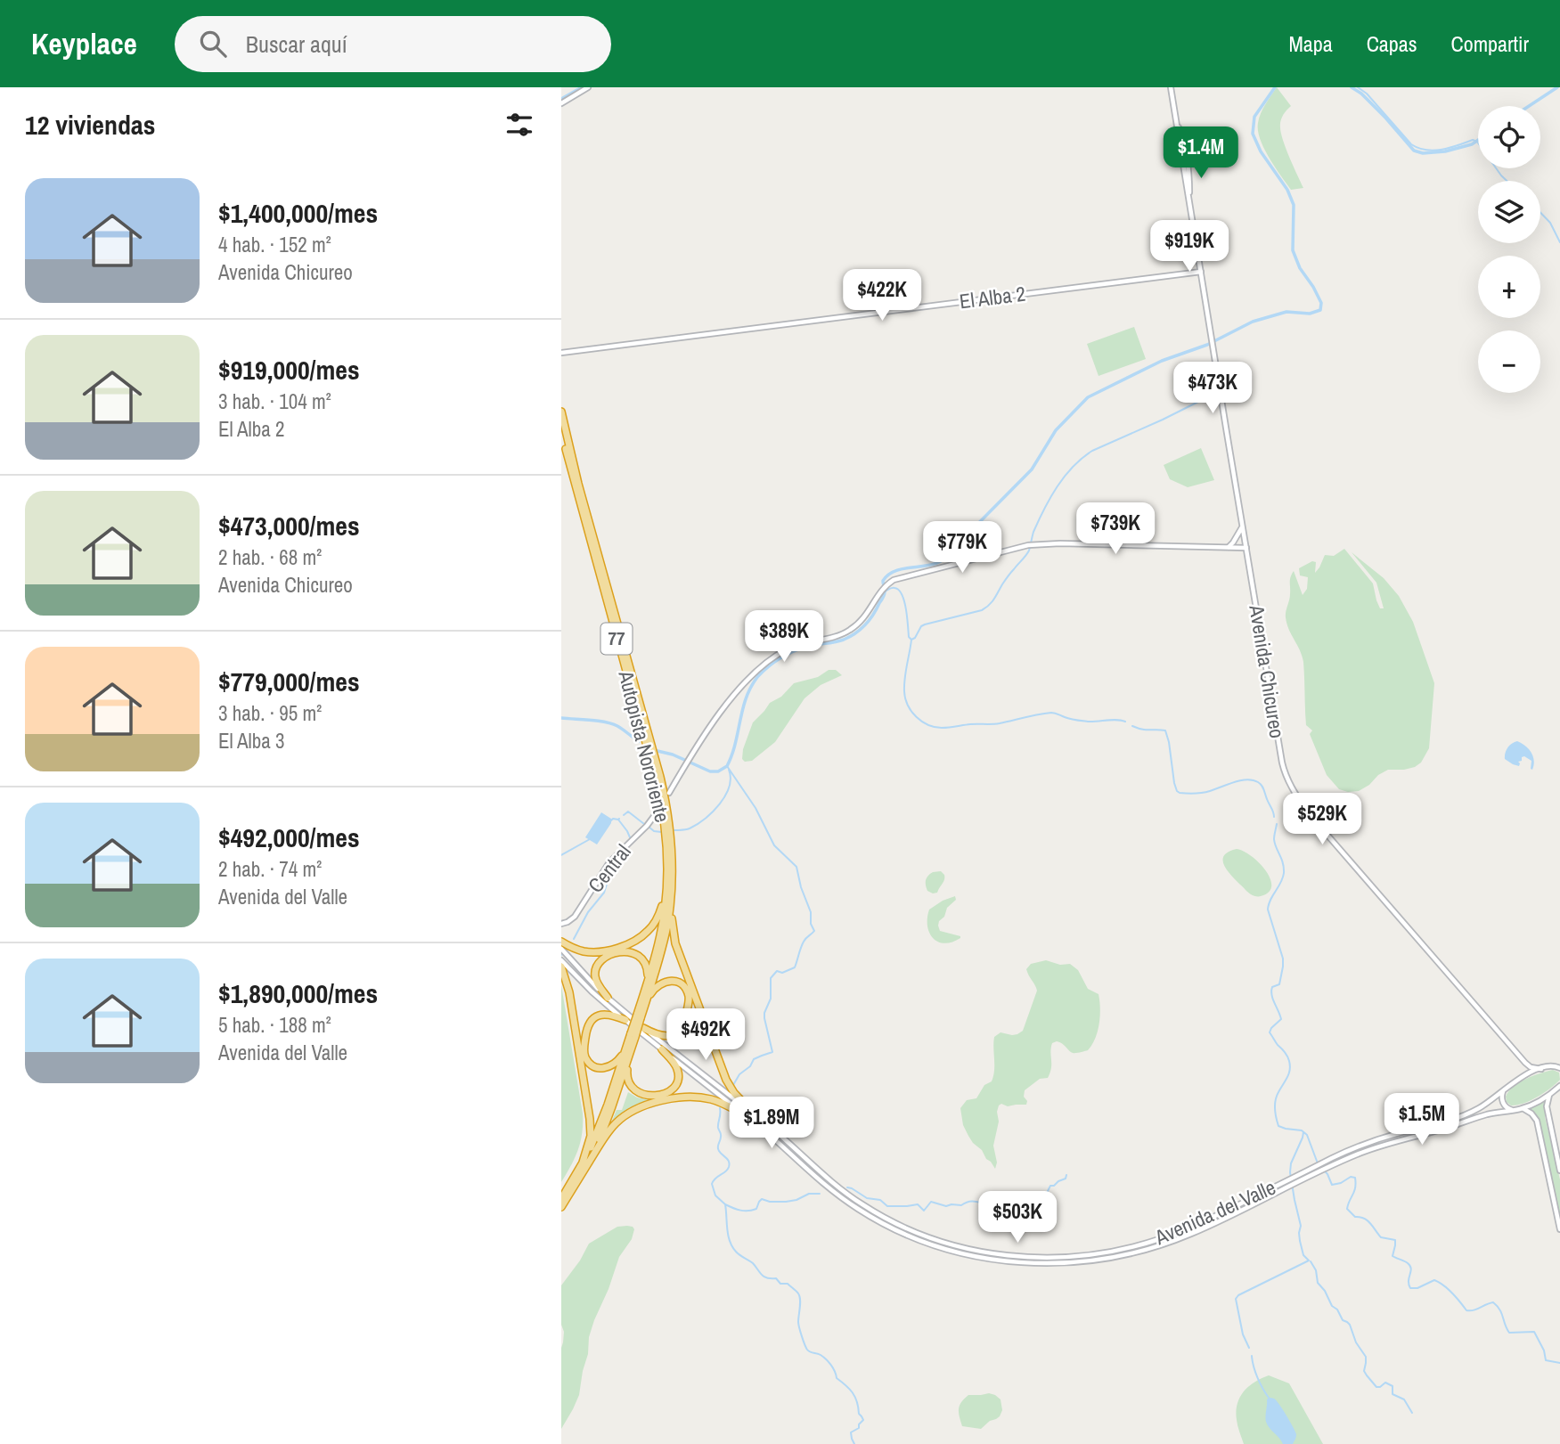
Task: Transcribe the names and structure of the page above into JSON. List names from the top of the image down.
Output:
{
  "streets": {
    "highway": ["77", "Autopista Nororiente"],
    "main road": [
      "El Alba 2",
      "Avenida Chicureo",
      "Central",
      "Avenida del Valle"
    ]
  },
  "crossings": [
    ["El Alba 2", "Avenida Chicureo"],
    ["Avenida Chicureo", "Avenida del Valle"]
  ],
  "page": {
    "header": "Keyplace",
    "search": "Buscar aquí",
    "nav": ["Mapa", "Capas", "Compartir"],
    "heading": "12 viviendas",
    "map_buttons": ["+", "−"],
    "price": [
      "$1.4M",
      "$919K",
      "$422K",
      "$473K",
      "$739K",
      "$779K",
      "$389K",
      "$529K",
      "$492K",
      "$1.5M",
      "$1.89M",
      "$503K"
    ],
    "list": [
      {
        "name": "$1,400,000/mes",
        "note": "4 hab. · 152 m² · Avenida Chicureo"
      },
      {
        "name": "$919,000/mes",
        "note": "3 hab. · 104 m² · El Alba 2"
      },
      {
        "name": "$473,000/mes",
        "note": "2 hab. · 68 m² · Avenida Chicureo"
      },
      {
        "name": "$779,000/mes",
        "note": "3 hab. · 95 m² · El Alba 3"
      },
      {
        "name": "$492,000/mes",
        "note": "2 hab. · 74 m² · Avenida del Valle"
      },
      {
        "name": "$1,890,000/mes",
        "note": "5 hab. · 188 m² · Avenida del Valle"
      }
    ]
  }
}
